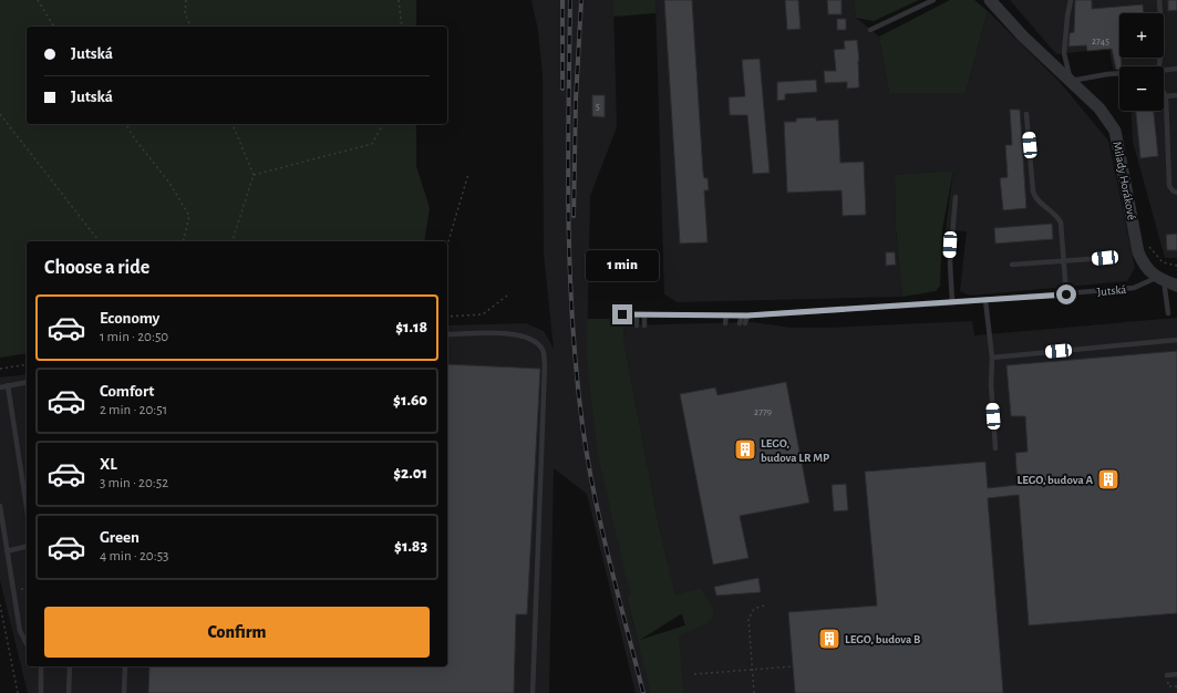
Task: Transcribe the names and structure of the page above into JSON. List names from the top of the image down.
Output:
{
  "streets": {
    "street": ["Milady Horákové"],
    "lane": ["Jutská"]
  },
  "crossings": [
    ["Milady Horákové", "Jutská"]
  ],
  "places": {
    "building": ["LEGO, budova LR MP", "LEGO, budova A", "LEGO, budova B"]
  },
  "house_numbers": ["2745", "5", "2779"],
  "page": {
    "map_buttons": ["+", "−"],
    "banner": ["Jutská", "Jutská"],
    "heading": "Choose a ride",
    "bubble": "1 min",
    "list": [
      {
        "name": "Economy",
        "note": "1 min · 20:50",
        "value": "$1.18"
      },
      {
        "name": "Comfort",
        "note": "2 min · 20:51",
        "value": "$1.60"
      },
      {
        "name": "XL",
        "note": "3 min · 20:52",
        "value": "$2.01"
      },
      {
        "name": "Green",
        "note": "4 min · 20:53",
        "value": "$1.83"
      }
    ],
    "buttons": "Confirm"
  }
}
